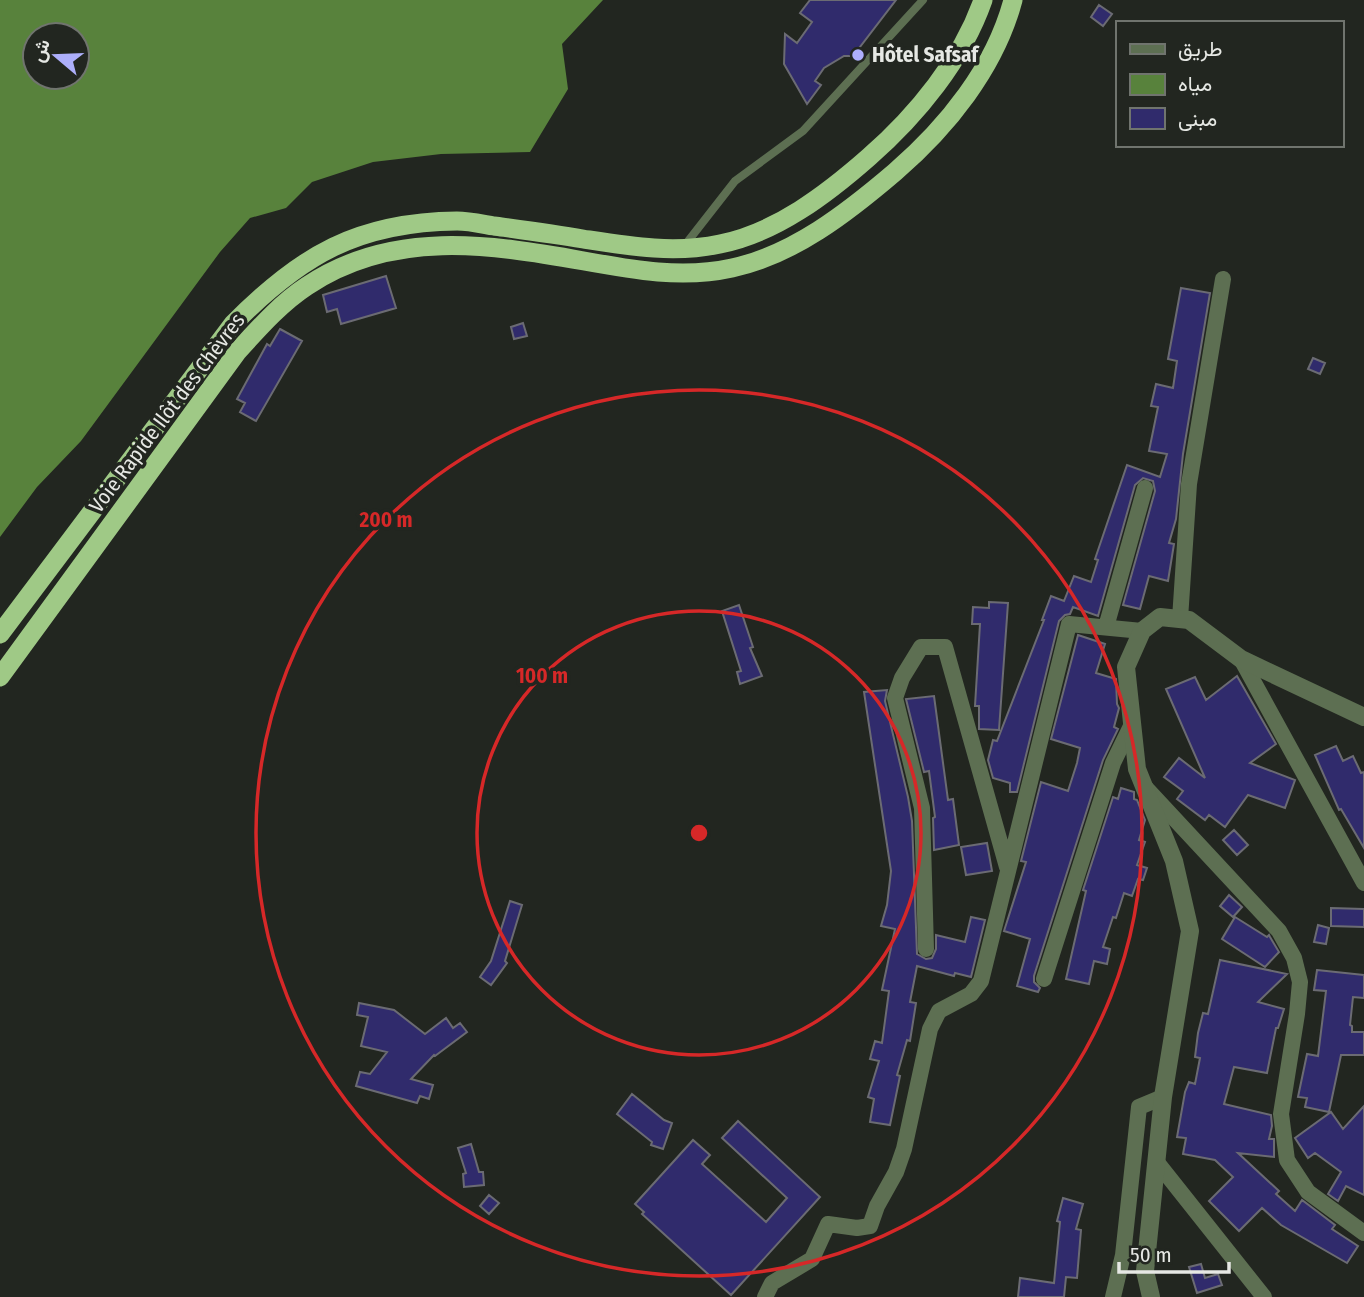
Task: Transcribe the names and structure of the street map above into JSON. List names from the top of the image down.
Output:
{
  "streets": {
    "highway": ["Voie Rapide Ilôt des Chèvres"]
  },
  "places": ["Hôtel Safsaf"],
  "legend": ["طريق", "مياه", "مبنى"],
  "scale_bar": "50 m",
  "north": "left",
  "rings": ["200 m", "100 m"]
}
